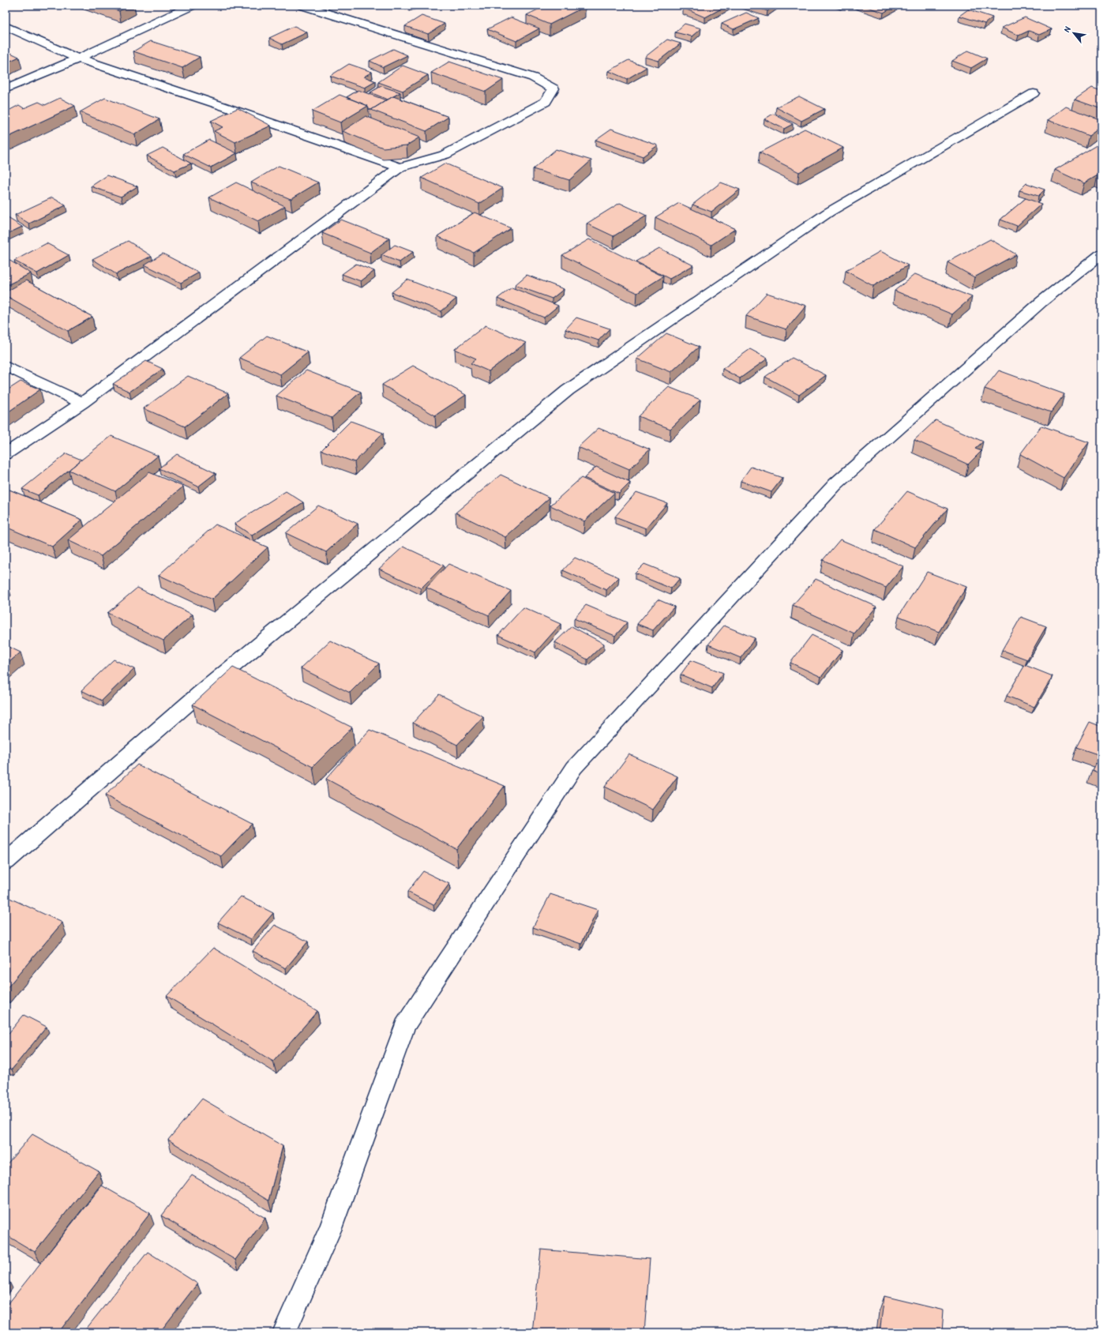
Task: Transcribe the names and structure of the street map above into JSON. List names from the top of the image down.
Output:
{
  "north": "top left"
}
